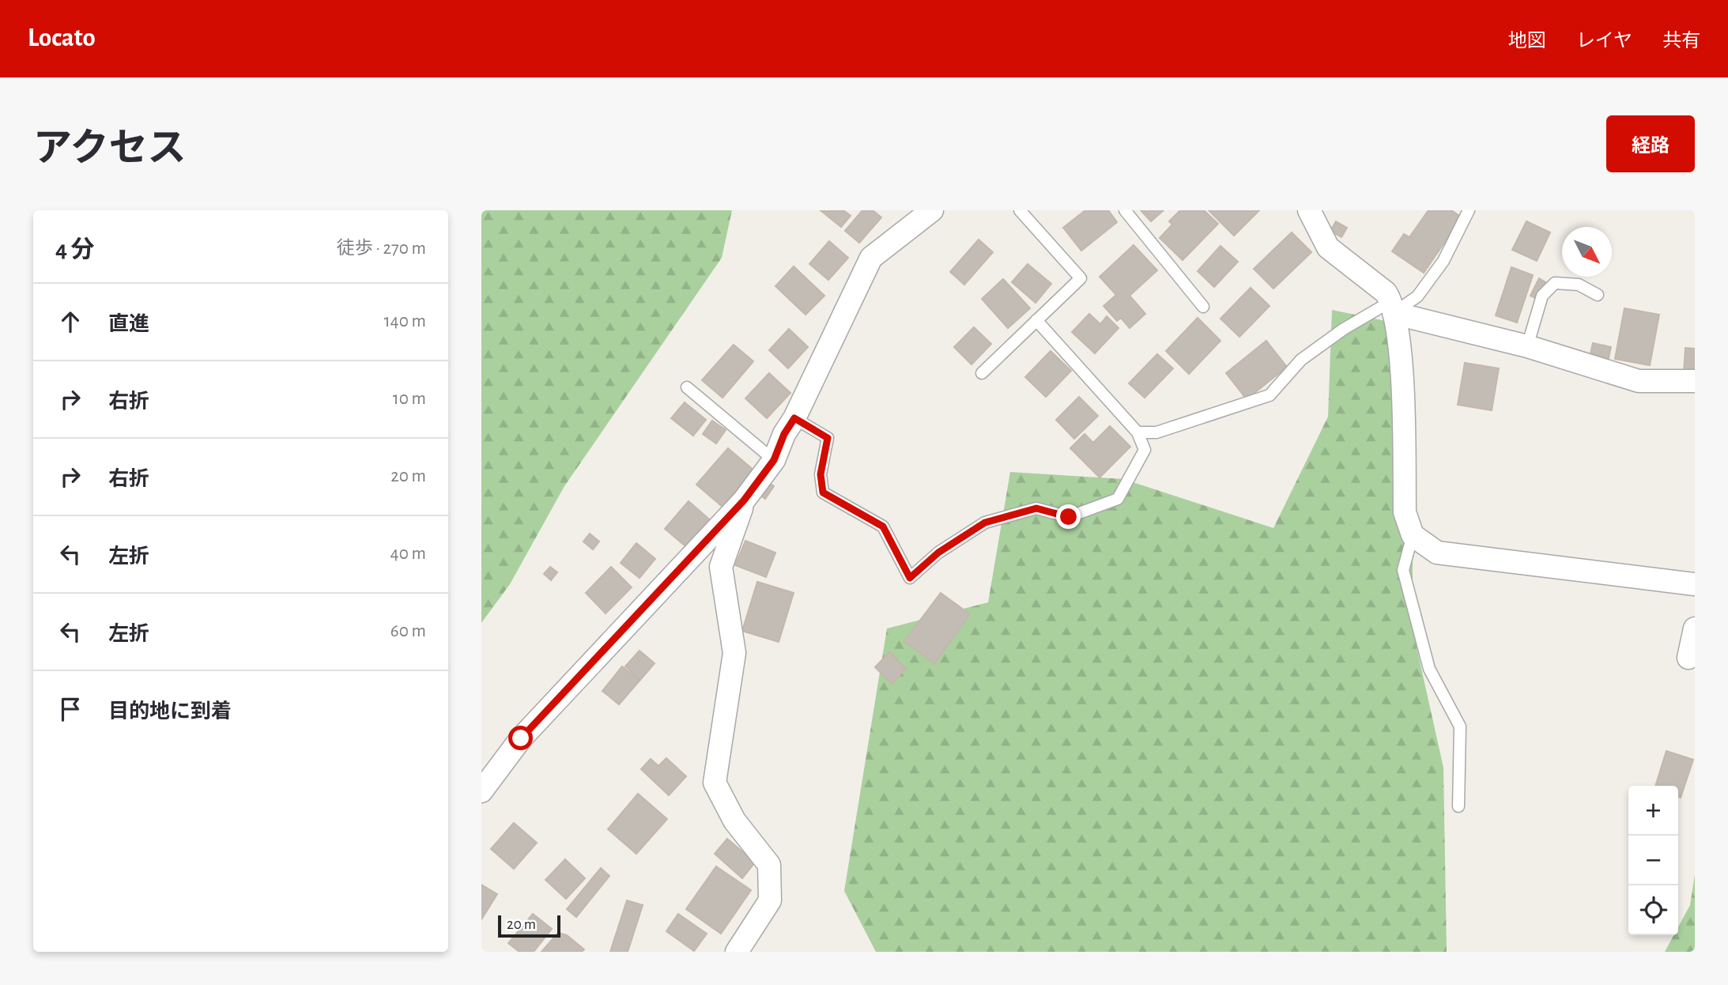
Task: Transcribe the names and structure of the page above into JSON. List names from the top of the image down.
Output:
{
  "scale_bar": "20 m",
  "north": "bottom right",
  "page": {
    "header": "Locato",
    "nav": ["地図", "レイヤ", "共有"],
    "title": "アクセス",
    "buttons": "経路",
    "heading": ["4 分", "徒歩 · 270 m"],
    "list": [
      ["直進", "140 m"],
      ["右折", "10 m"],
      ["右折", "20 m"],
      ["左折", "40 m"],
      ["左折", "60 m"],
      "目的地に到着"
    ],
    "map_buttons": ["+", "−"],
    "scale": "20 m"
  }
}
